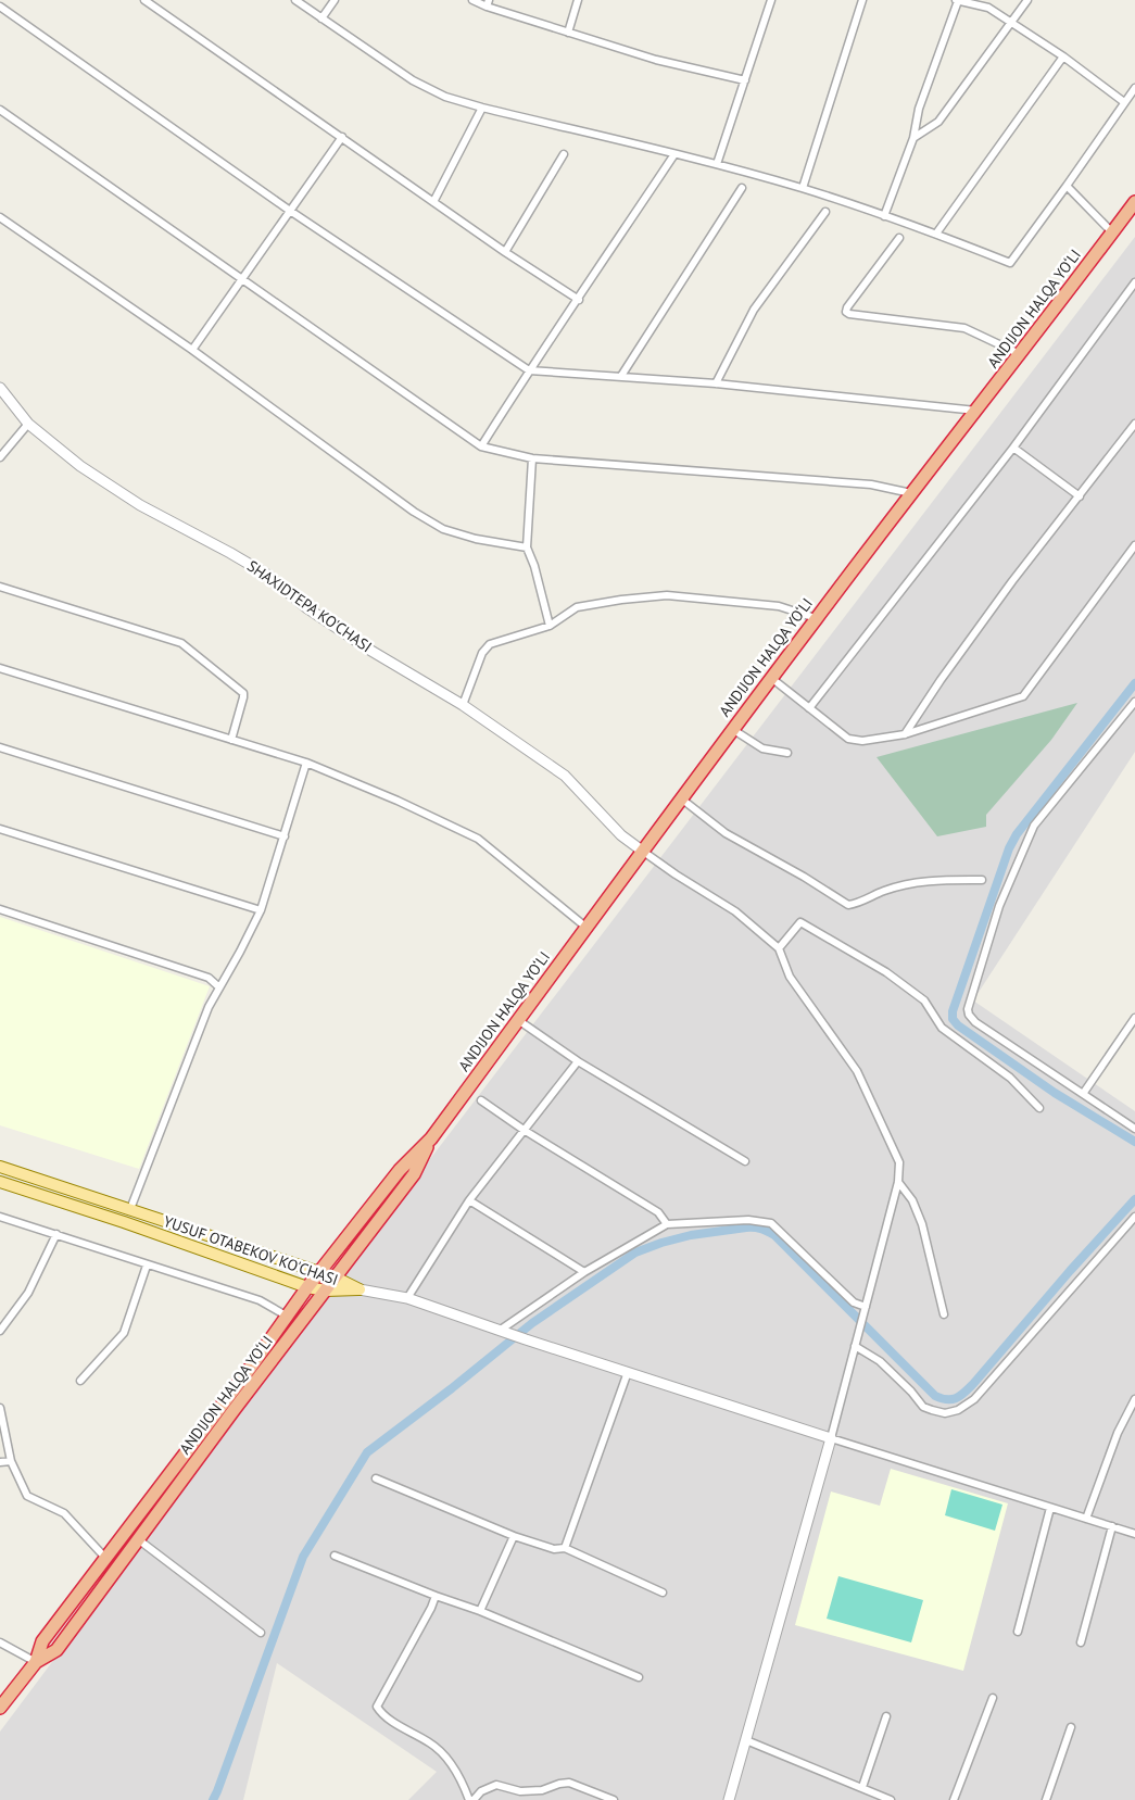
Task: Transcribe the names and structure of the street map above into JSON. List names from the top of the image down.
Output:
{
  "streets": {
    "highway": ["ANDIJON HALQA YO‘LI"],
    "main road": ["YUSUF OTABEKOV KO'CHASI"],
    "street": ["SHAXIDTEPA KO'CHASI"]
  },
  "crossings": [
    ["ANDIJON HALQA YO‘LI", "SHAXIDTEPA KO'CHASI"],
    ["ANDIJON HALQA YO‘LI", "YUSUF OTABEKOV KO'CHASI"]
  ]
}
